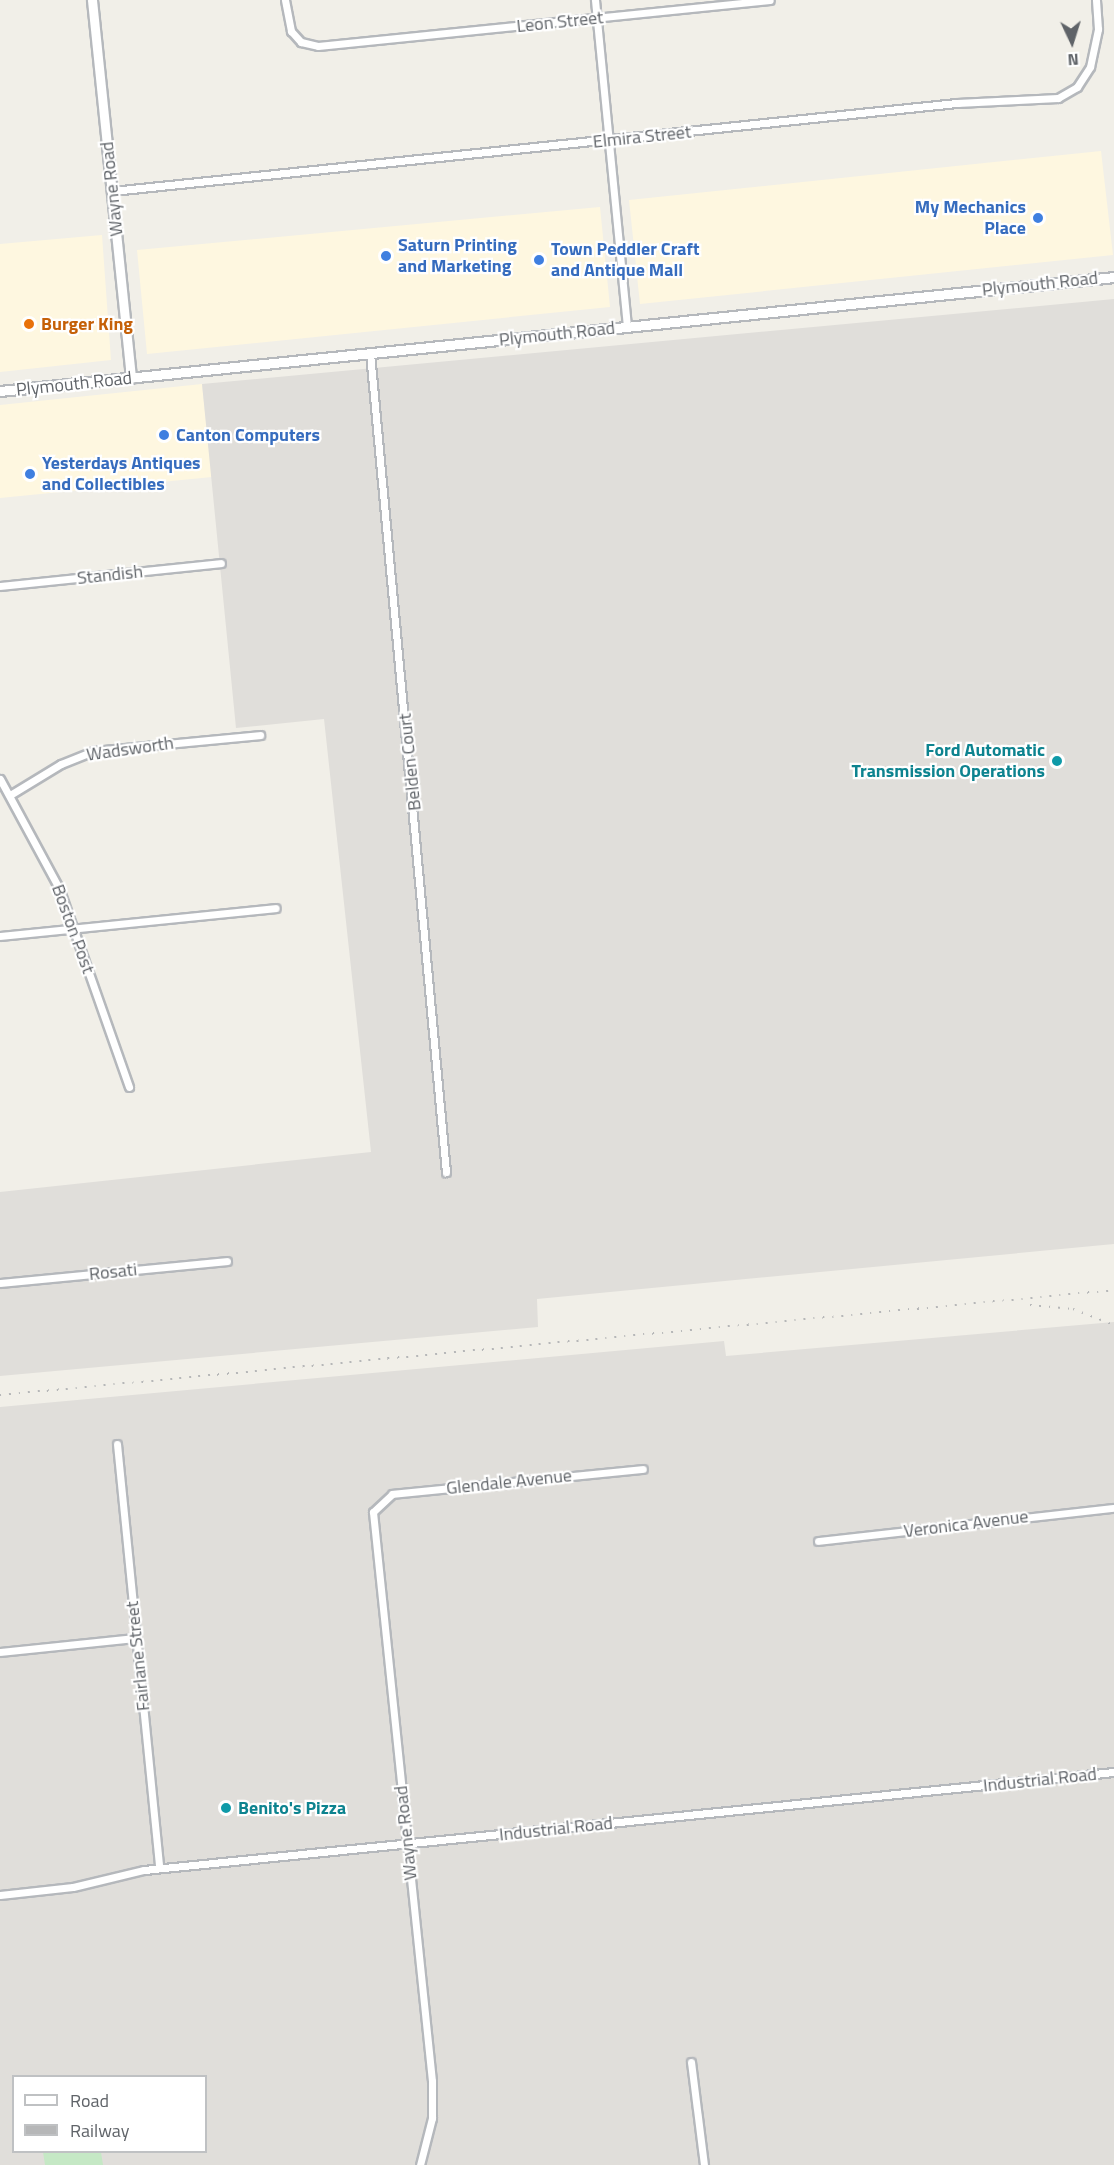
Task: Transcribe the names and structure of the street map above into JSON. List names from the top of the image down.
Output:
{
  "streets": {
    "main road": ["Wayne Road", "Plymouth Road"],
    "street": [
      "Leon Street",
      "Elmira Street",
      "Standish",
      "Wadsworth",
      "Belden Court",
      "Boston Post",
      "Rosati",
      "Glendale Avenue",
      "Veronica Avenue",
      "Fairlane Street",
      "Industrial Road"
    ]
  },
  "crossings": [
    ["Elmira Street", "Wayne Road"],
    ["Wayne Road", "Plymouth Road"],
    ["Wayne Road", "Glendale Avenue"],
    ["Wayne Road", "Industrial Road"],
    ["Plymouth Road", "Belden Court"],
    ["Wadsworth", "Boston Post"],
    ["Fairlane Street", "Industrial Road"]
  ],
  "places": [
    "My Mechanics Place",
    "Saturn Printing and Marketing",
    "Town Peddler Craft and Antique Mall",
    "Burger King",
    "Canton Computers",
    "Yesterdays Antiques and Collectibles",
    "Ford Automatic Transmission Operations",
    "Benito's Pizza"
  ],
  "legend": ["Road", "Railway"],
  "north": "bottom"
}
